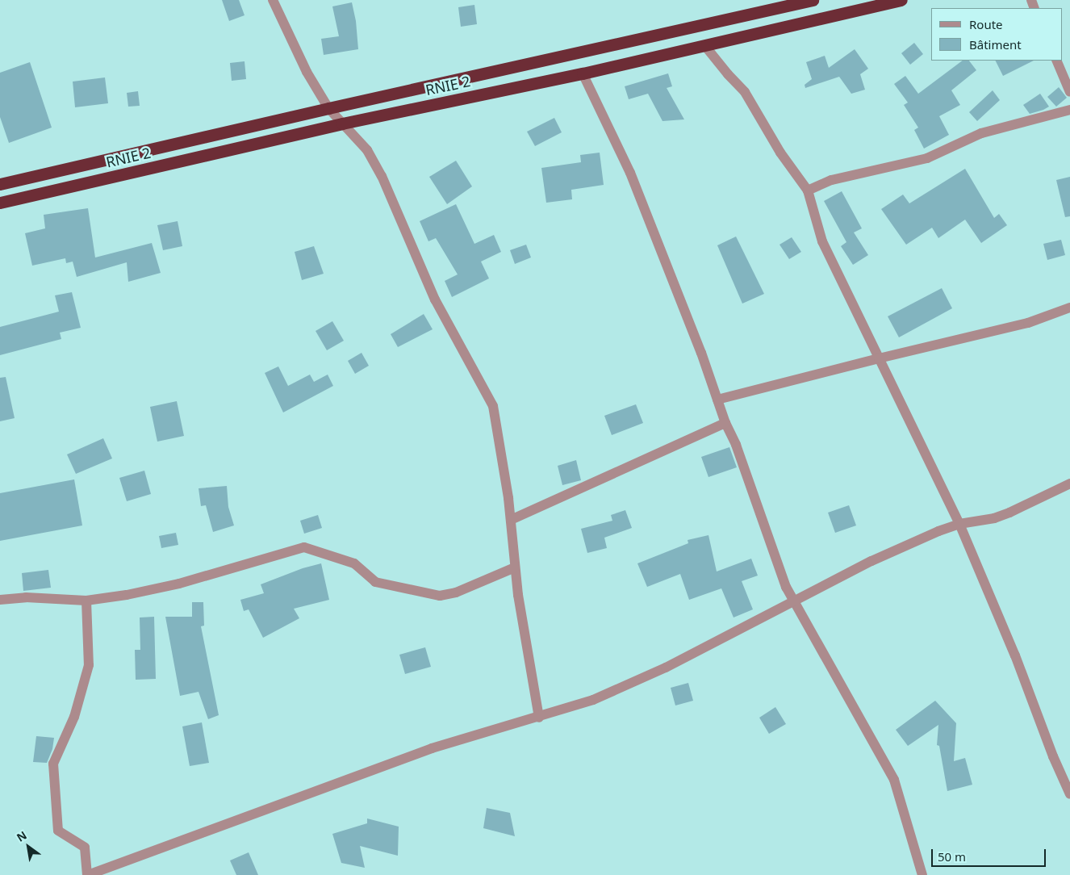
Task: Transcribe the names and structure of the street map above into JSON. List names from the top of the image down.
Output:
{
  "streets": {
    "highway": ["RNIE 2"]
  },
  "legend": ["Route", "Bâtiment"],
  "scale_bar": "50 m",
  "north": "top left"
}
